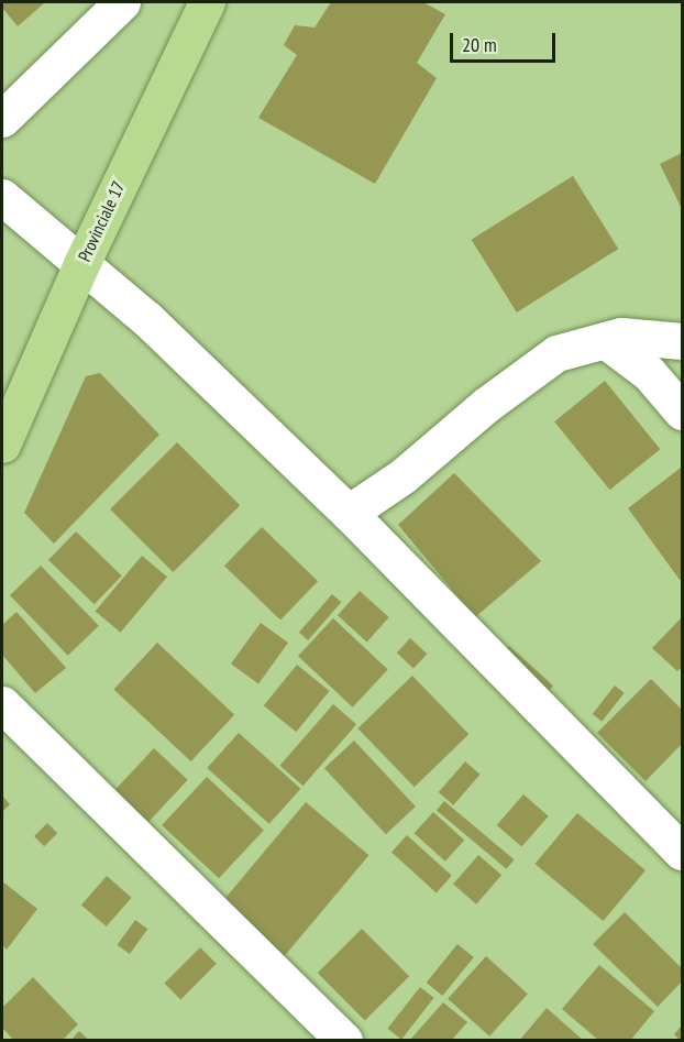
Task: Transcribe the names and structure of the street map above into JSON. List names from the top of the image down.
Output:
{
  "streets": {
    "main road": ["Provinciale 17"]
  },
  "scale_bar": "20 m"
}
